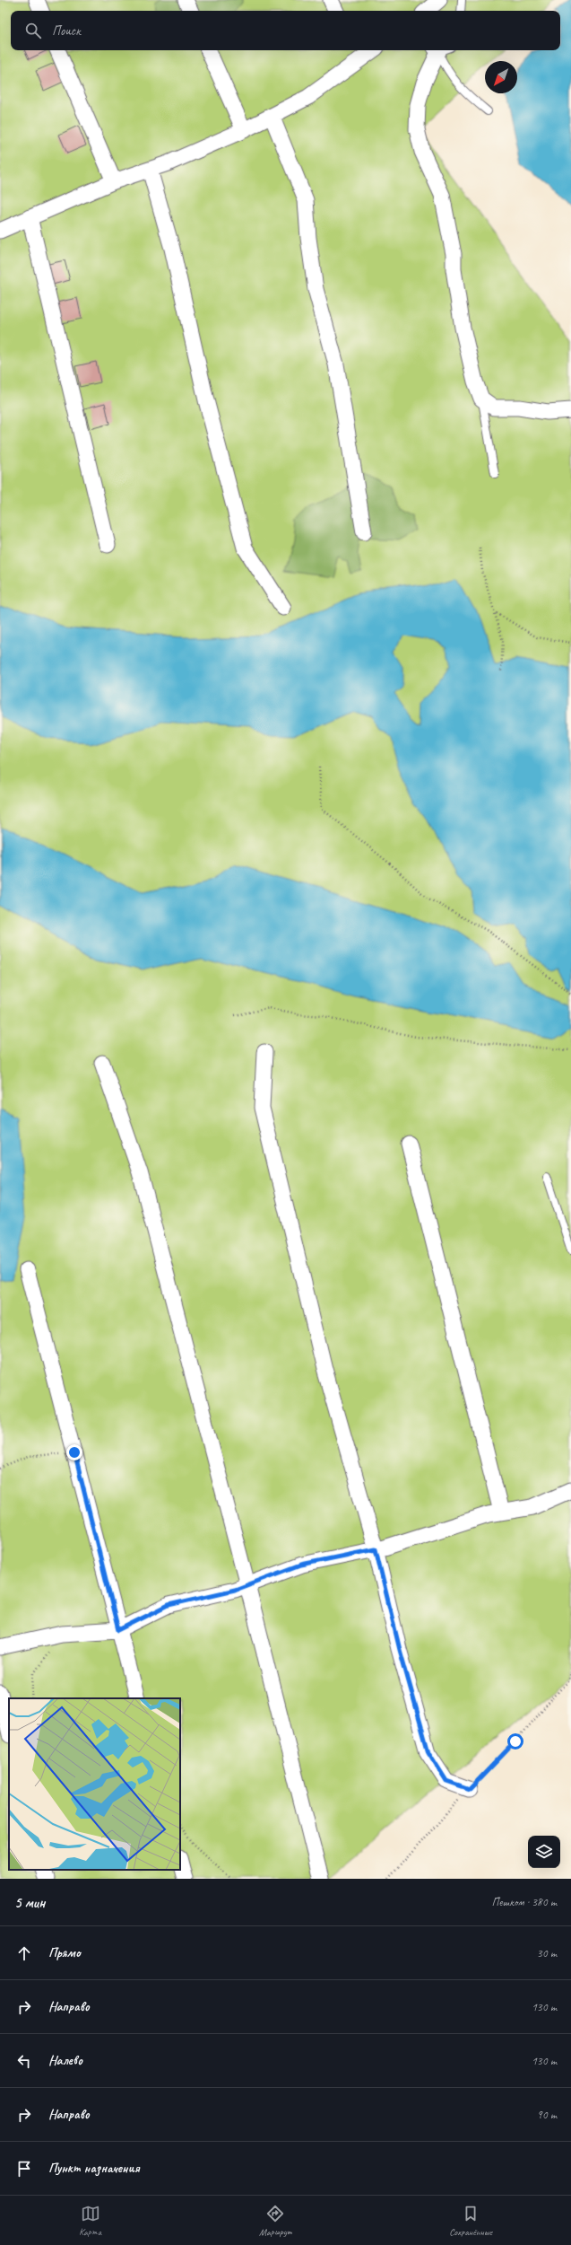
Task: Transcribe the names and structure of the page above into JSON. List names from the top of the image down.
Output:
{
  "north": "bottom left",
  "page": {
    "search": "Поиск",
    "heading": ["5 мин", "Пешком · 380 m"],
    "list": [
      ["Прямо", "30 m"],
      ["Направо", "130 m"],
      ["Налево", "130 m"],
      ["Направо", "90 m"],
      "Пункт назначения"
    ],
    "nav": ["Карта", "Маршрут", "Сохранённые"]
  }
}
